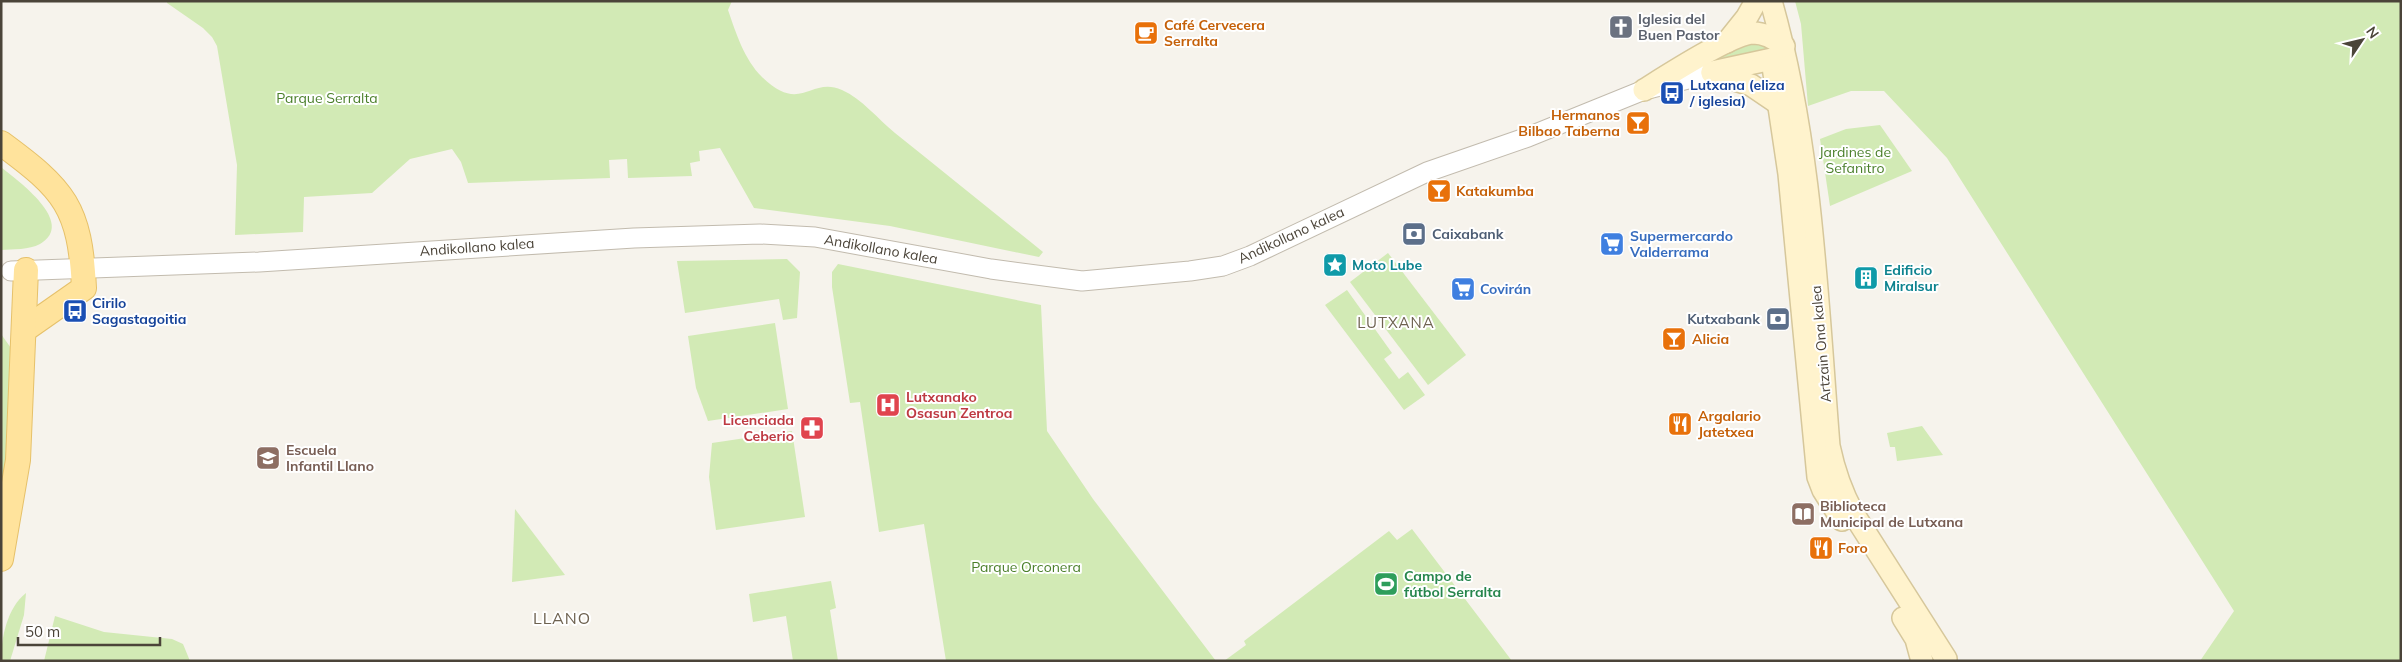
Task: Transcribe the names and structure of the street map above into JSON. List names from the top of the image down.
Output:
{
  "streets": {
    "main road": ["Artzain Ona kalea"],
    "street": ["Andikollano kalea"]
  },
  "districts": ["LUTXANA", "LLANO"],
  "parks": ["Parque Serralta", "Jardines de Sefanitro", "Parque Orconera"],
  "places": {
    "church": ["Iglesia del Buen Pastor"],
    "cafe": ["Café Cervecera Serralta"],
    "bus stop": ["Lutxana (eliza / iglesia)", "Cirilo Sagastagoitia"],
    "bar": ["Hermanos Bilbao Taberna", "Katakumba", "Alicia"],
    "bank": ["Caixabank", "Kutxabank"],
    "supermarket": ["Supermercardo Valderrama", "Covirán"],
    "place": ["Moto Lube"],
    "building": ["Edificio Miralsur"],
    "hospital": ["Lutxanako Osasun Zentroa"],
    "restaurant": ["Argalario Jatetxea", "Foro"],
    "pharmacy": ["Licenciada Ceberio"],
    "school or university": ["Escuela Infantil Llano"],
    "library": ["Biblioteca Municipal de Lutxana"],
    "sports": ["Campo de fútbol Serralta"]
  },
  "scale_bar": "50 m",
  "north": "top right"
}
